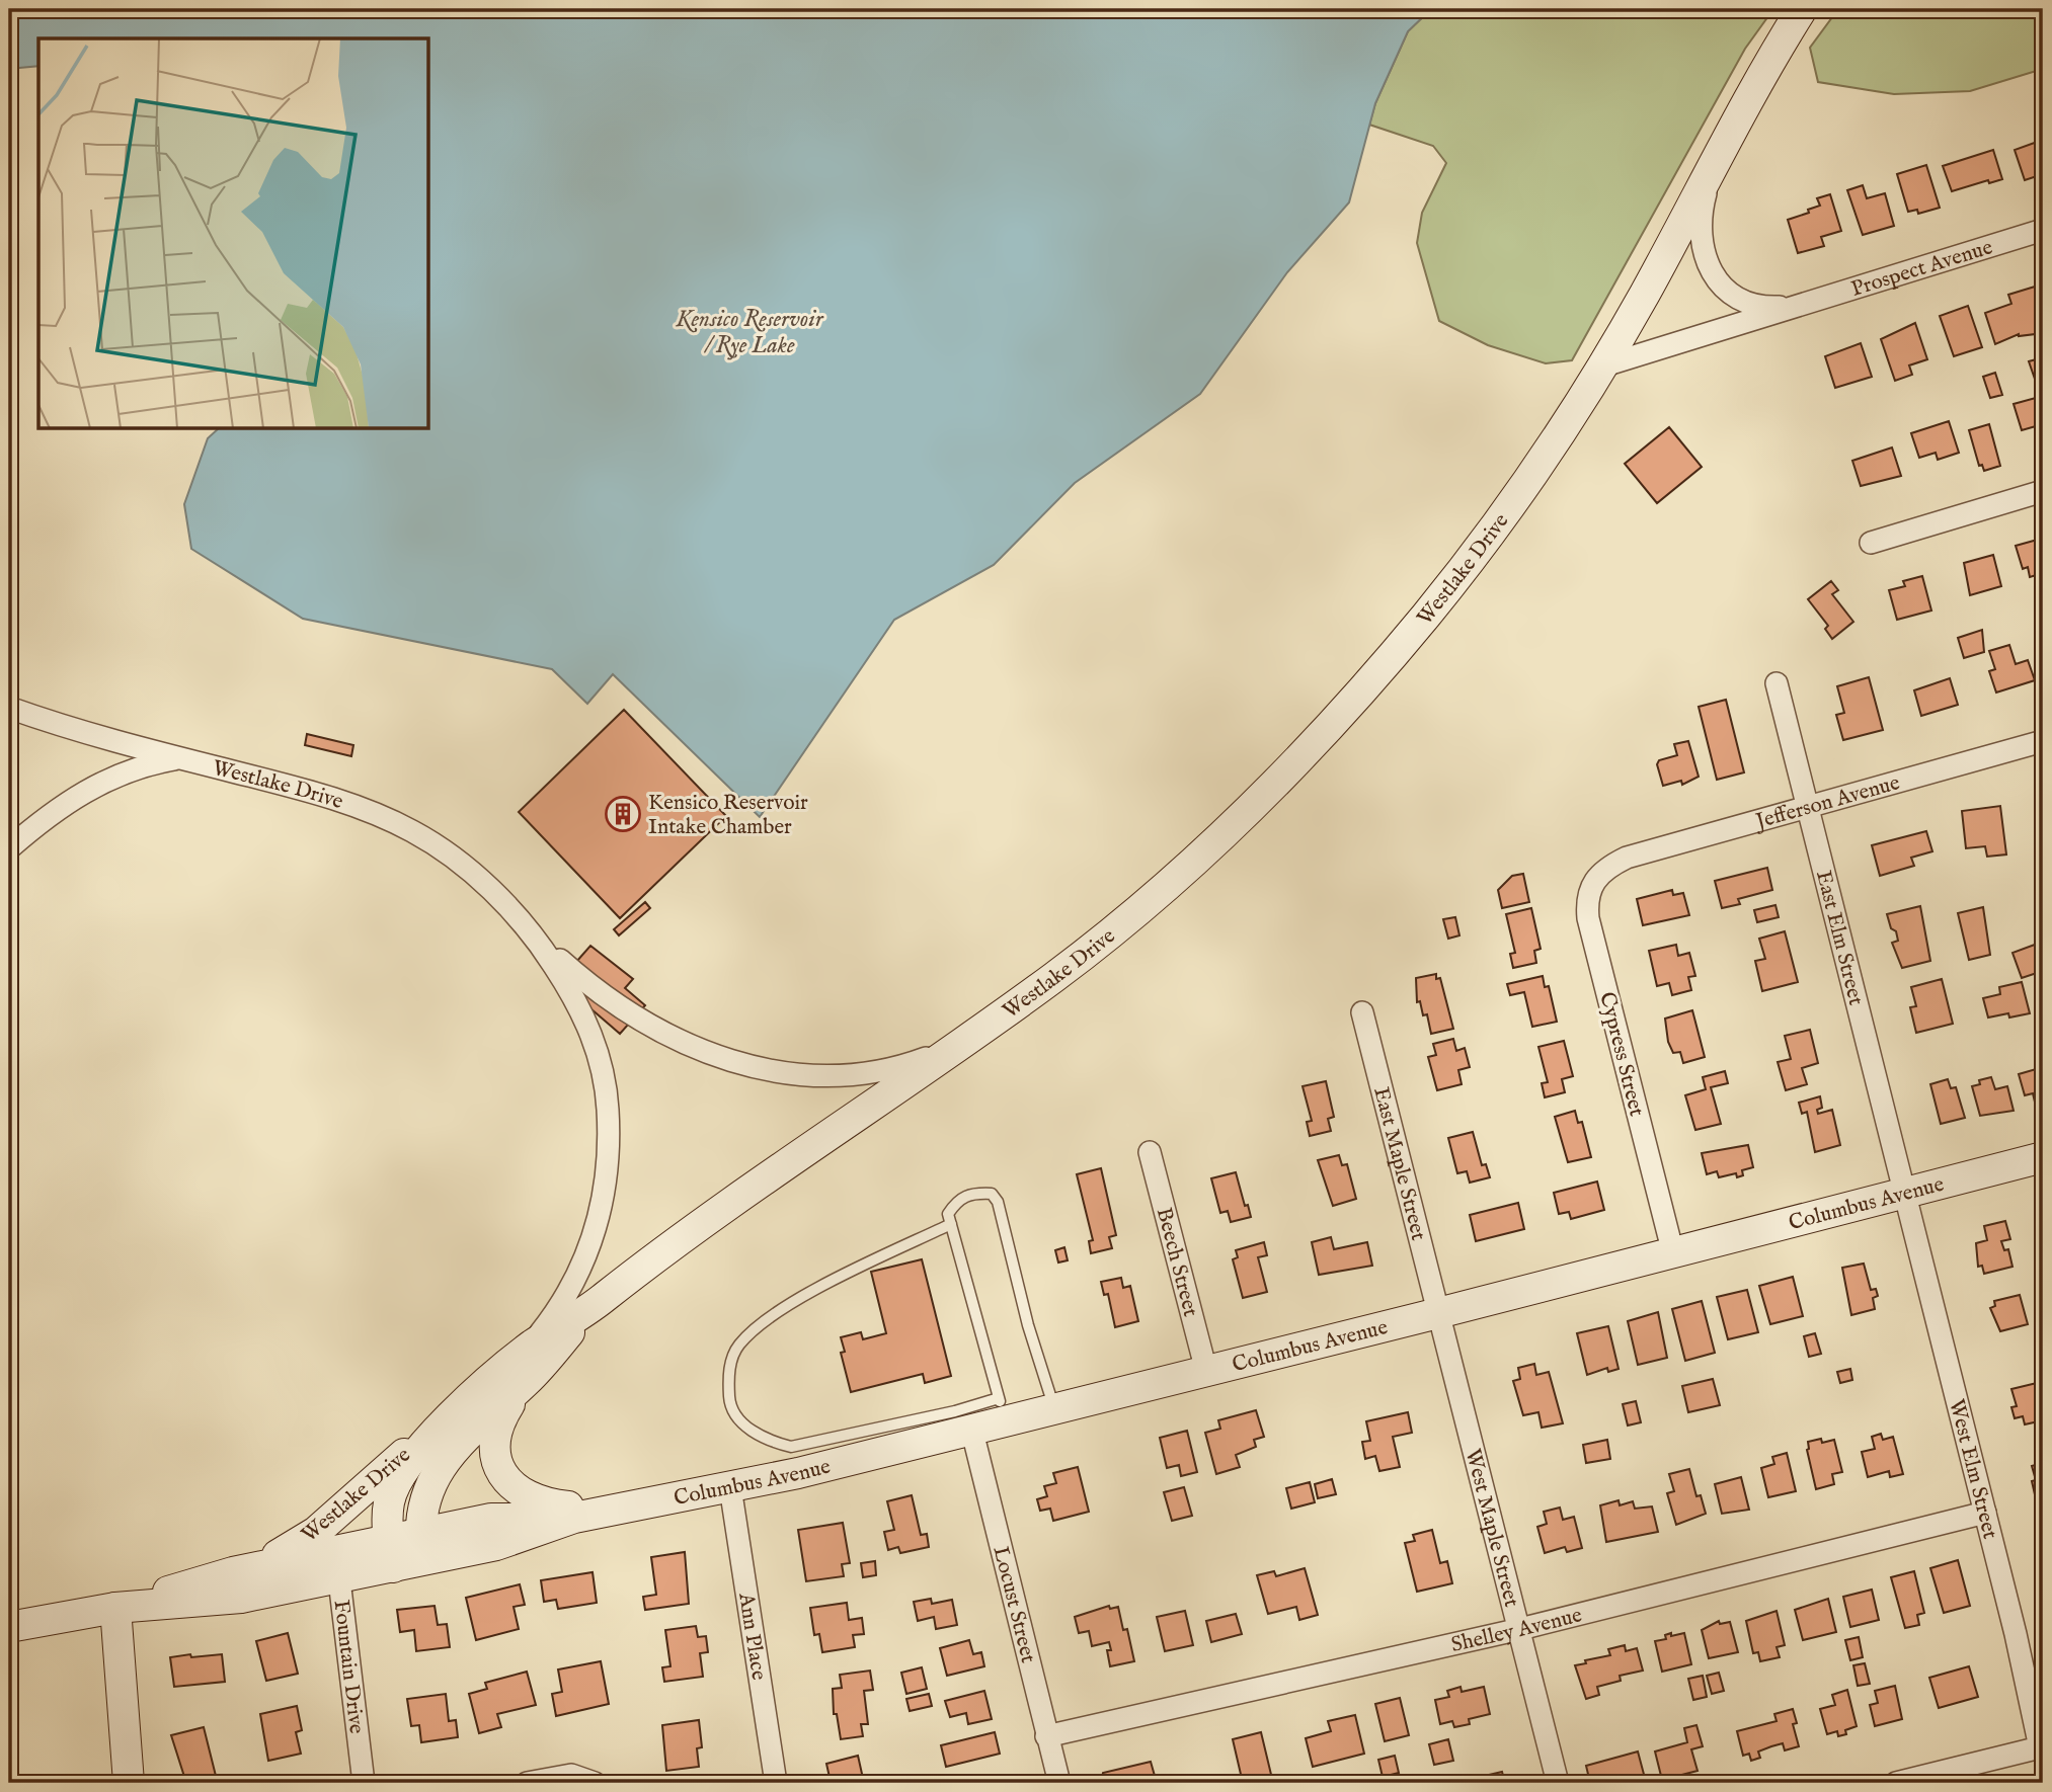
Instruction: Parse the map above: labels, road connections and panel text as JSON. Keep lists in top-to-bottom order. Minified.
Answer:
{"streets":{"street":["Prospect Avenue","Westlake Drive","Jefferson Avenue","East Elm Street","Cypress Street","East Maple Street","Columbus Avenue","Beech Street","West Elm Street","West Maple Street","Locust Street","Shelley Avenue","Ann Place","Fountain Drive"]},"crossings":[["Prospect Avenue","Westlake Drive"],["Westlake Drive","Columbus Avenue"],["Jefferson Avenue","East Elm Street"],["Jefferson Avenue","Cypress Street"],["East Elm Street","Columbus Avenue"],["East Elm Street","West Elm Street"],["Cypress Street","Columbus Avenue"],["East Maple Street","Columbus Avenue"],["East Maple Street","West Maple Street"],["Columbus Avenue","Beech Street"],["Columbus Avenue","West Elm Street"],["Columbus Avenue","West Maple Street"],["Columbus Avenue","Locust Street"],["Columbus Avenue","Ann Place"],["Columbus Avenue","Fountain Drive"],["West Elm Street","Shelley Avenue"],["West Maple Street","Shelley Avenue"],["Locust Street","Shelley Avenue"]],"water":["Kensico Reservoir / Rye Lake"],"places":{"building":["Kensico Reservoir Intake Chamber"]}}
